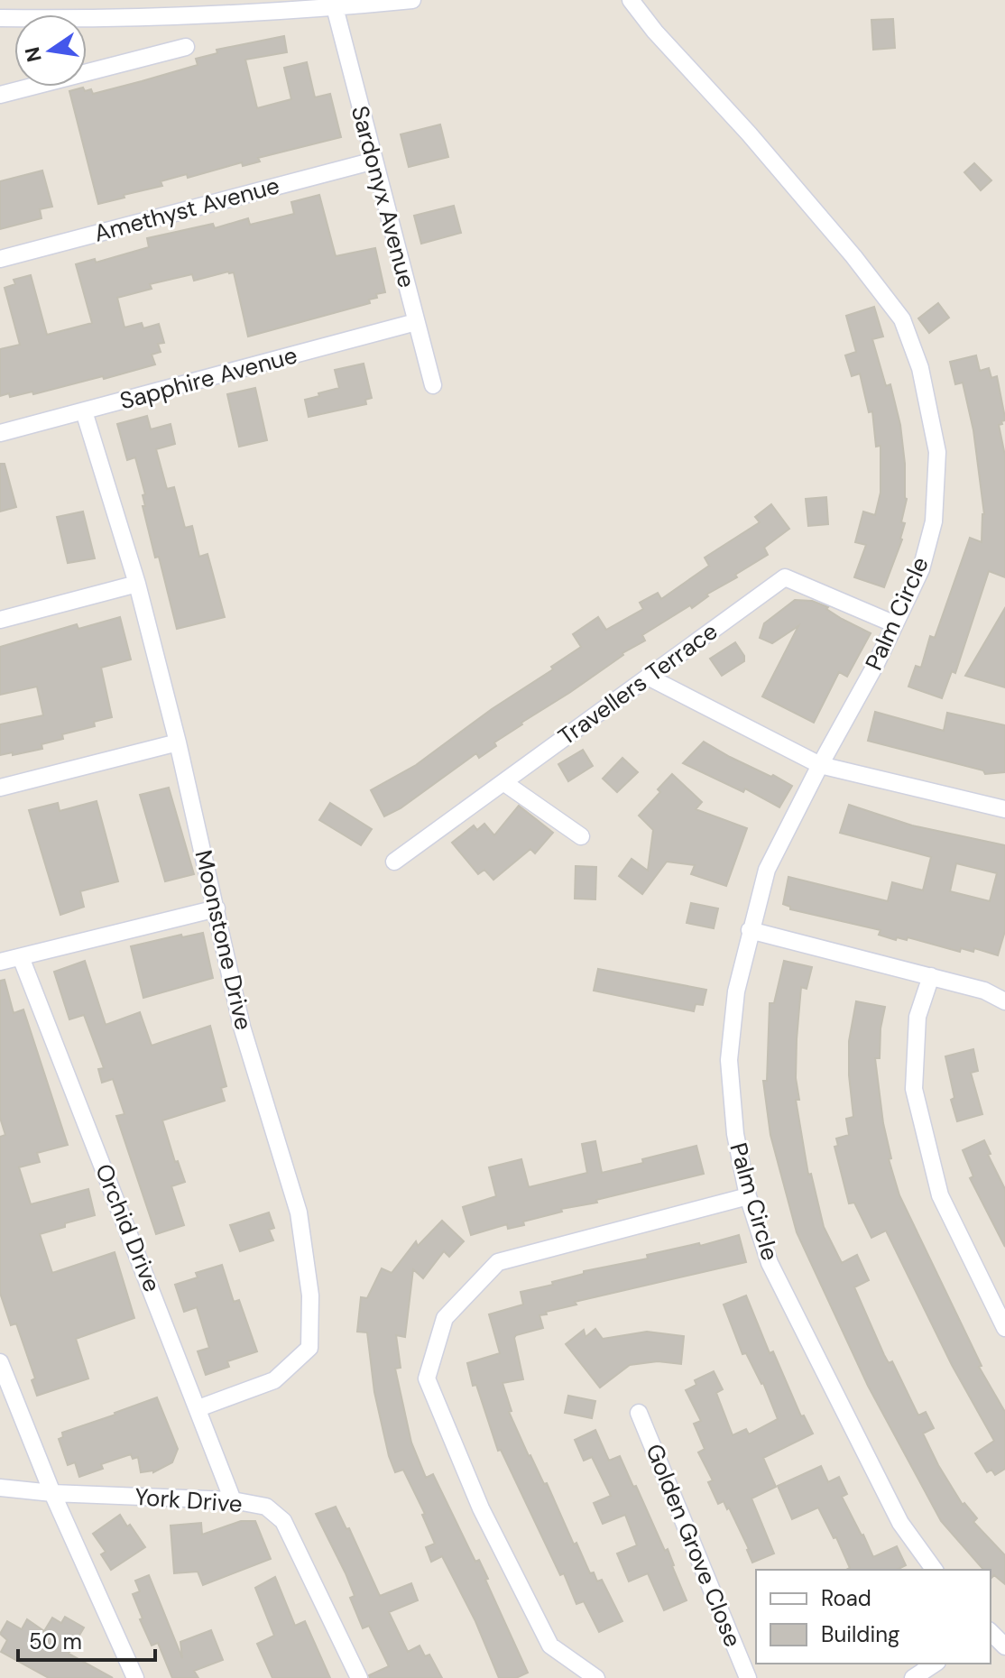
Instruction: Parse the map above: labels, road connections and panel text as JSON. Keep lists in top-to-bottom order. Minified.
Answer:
{"streets":{"street":["Sardonyx Avenue","Amethyst Avenue","Sapphire Avenue","Palm Circle","Travellers Terrace","Moonstone Drive","Orchid Drive","York Drive","Golden Grove Close"]},"crossings":[["Sardonyx Avenue","Amethyst Avenue"],["Sardonyx Avenue","Sapphire Avenue"],["Sapphire Avenue","Moonstone Drive"],["Palm Circle","Travellers Terrace"],["Moonstone Drive","Orchid Drive"],["Orchid Drive","York Drive"]],"legend":["Road","Building"],"scale_bar":"50 m","north":"left"}
